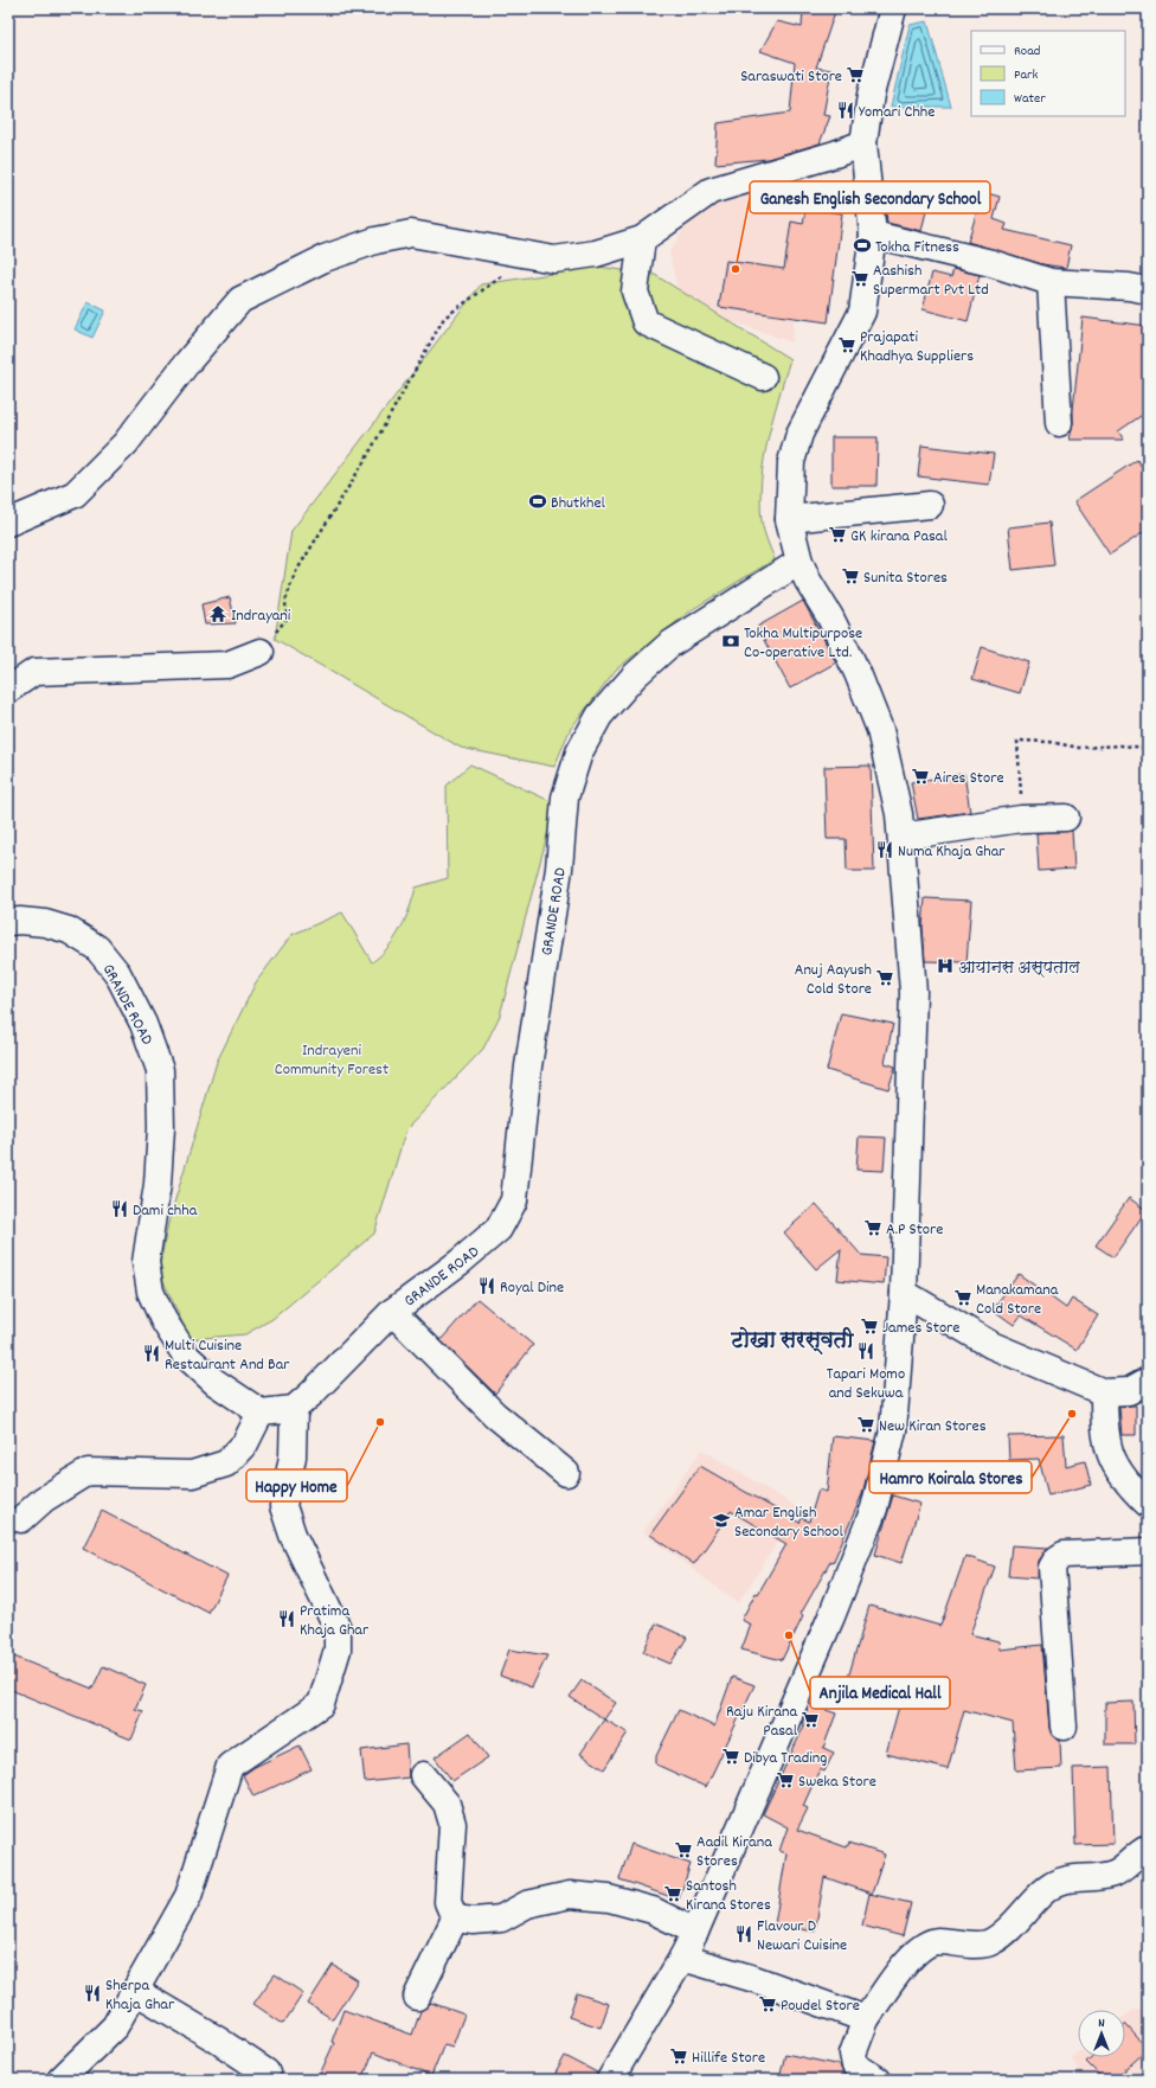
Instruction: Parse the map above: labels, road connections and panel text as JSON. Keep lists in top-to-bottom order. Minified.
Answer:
{"streets":{"street":["GRANDE ROAD"]},"districts":["टोखा सरस्वती"],"parks":["Indrayeni Community Forest"],"places":{"supermarket":["Saraswati Store","Aashish Supermart Pvt Ltd","Prajapati Khadhya Suppliers","GK kirana Pasal","Sunita Stores","Aires Store","Anuj Aayush Cold Store","A.P Store","Manakamana Cold Store","James Store","New Kiran Stores","Raju Kirana Pasal","Dibya Trading","Sweka Store","Aadil Kirana Stores","Santosh Kirana Stores","Poudel Store","Hillife Store"],"restaurant":["Yomari Chhe","Numa Khaja Ghar","Dami chha","Royal Dine","Tapari Momo and Sekuwa","Multi Cuisine Restaurant And Bar","Pratima Khaja Ghar","Flavour D Newari Cuisine","Sherpa Khaja Ghar"],"sports":["Tokha Fitness","Bhutkhel"],"other":["Ganesh English Secondary School","Hamro Koirala Stores","Happy Home","Anjila Medical Hall"],"temple":["Indrayani"],"bank":["Tokha Multipurpose Co-operative Ltd."],"hospital":["आयानस अस्पताल"],"school or university":["Amar English Secondary School"]},"legend":["Road","Park","Water"],"north":"top"}
